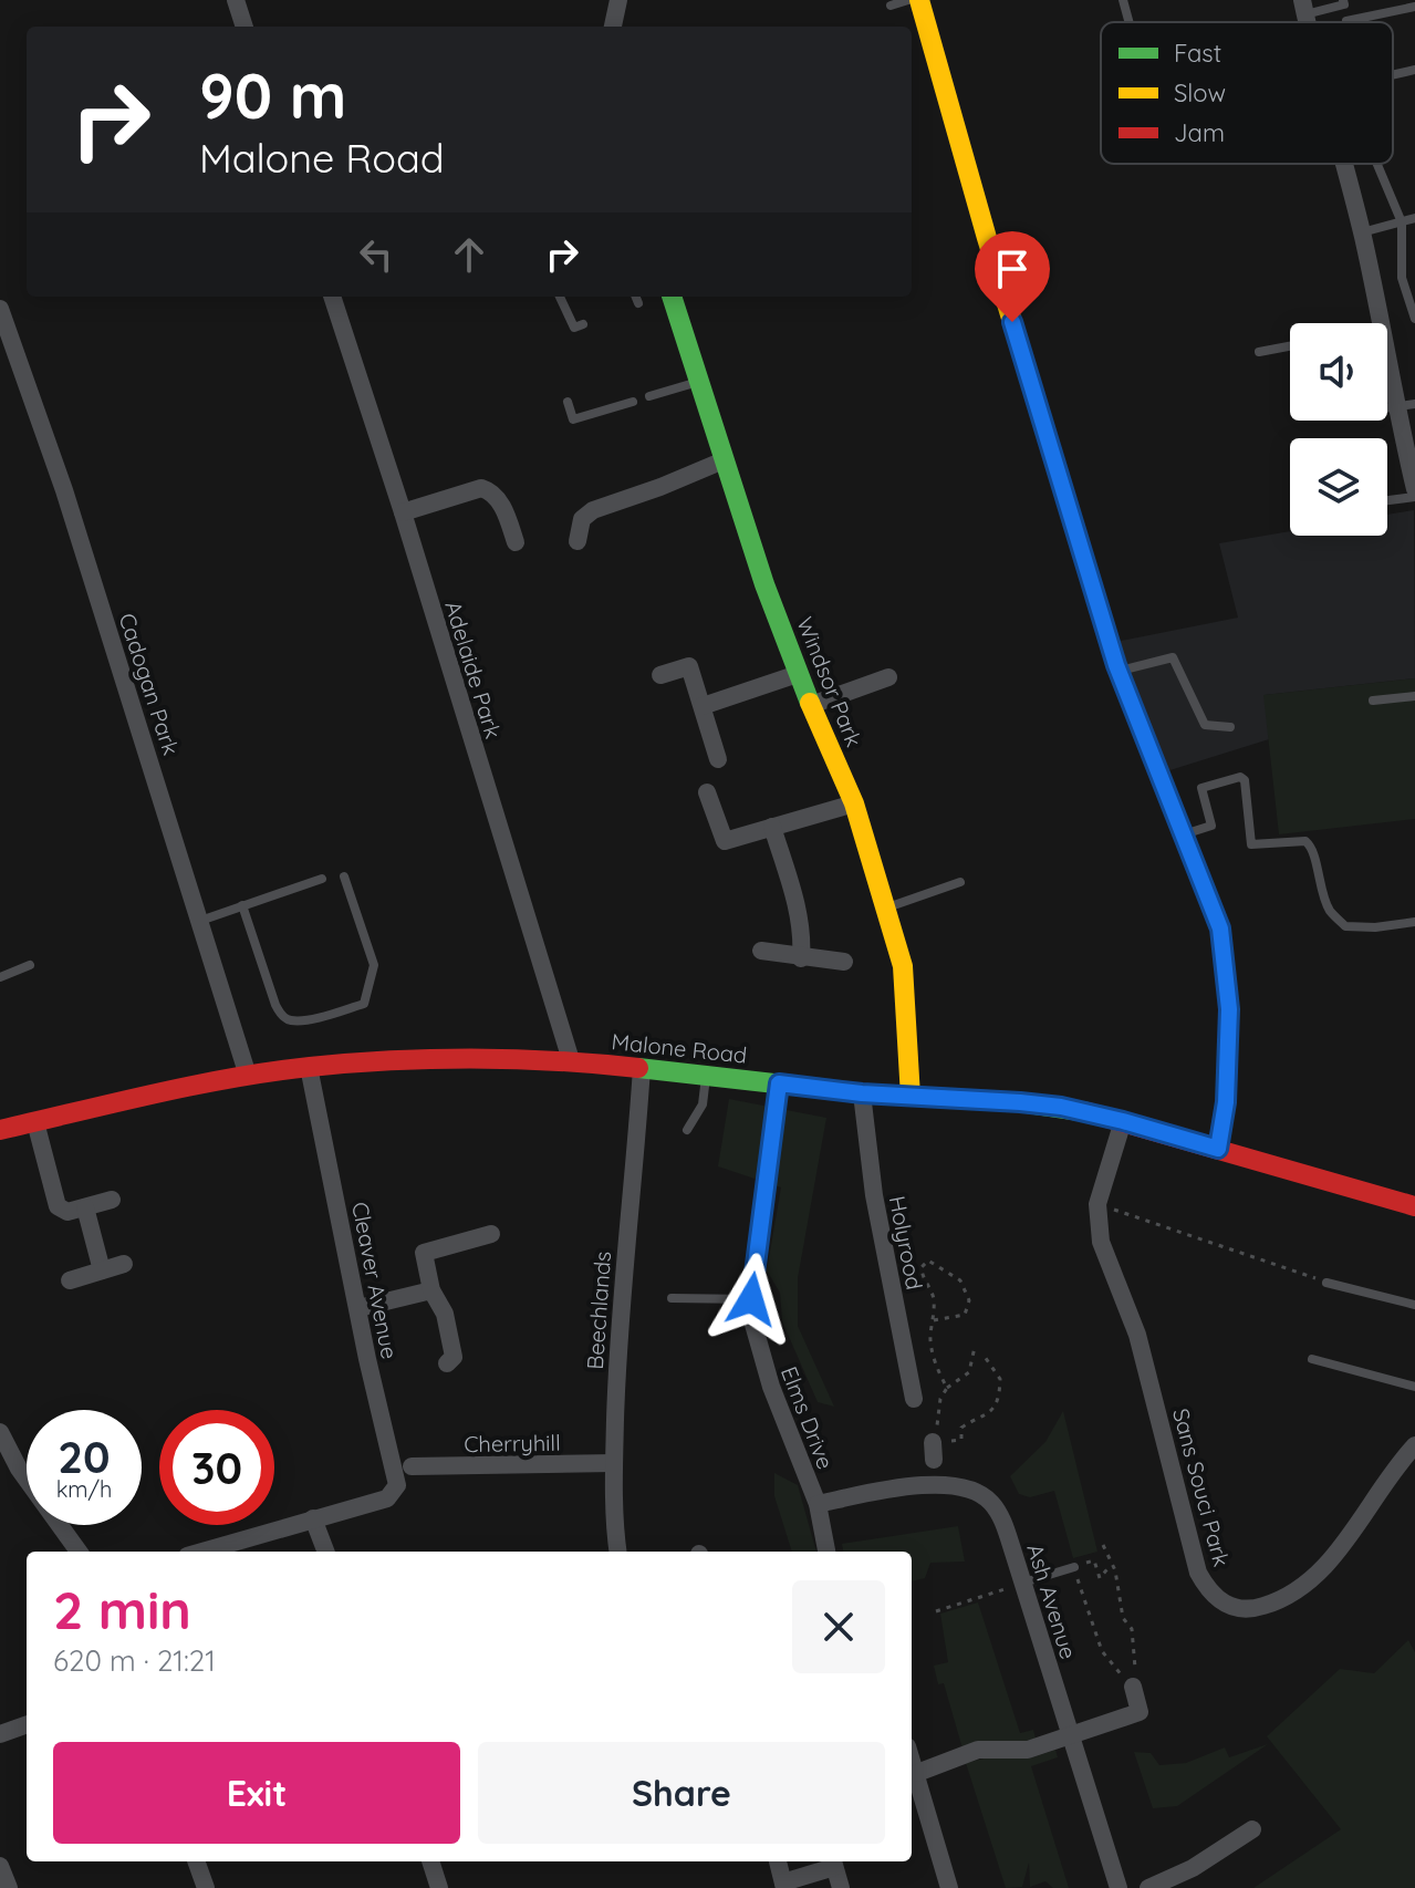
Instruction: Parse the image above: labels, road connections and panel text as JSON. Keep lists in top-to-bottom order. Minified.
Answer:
{"streets":{"street":["Adelaide Park","Windsor Park","Cadogan Park","Malone Road","Holyrood","Cleaver Avenue","Beechlands","Elms Drive","Cherryhill","Sans Souci Park","Ash Avenue"]},"crossings":[["Adelaide Park","Malone Road"],["Windsor Park","Malone Road"],["Cadogan Park","Malone Road"],["Malone Road","Holyrood"],["Malone Road","Cleaver Avenue"],["Malone Road","Beechlands"],["Malone Road","Elms Drive"],["Malone Road","Sans Souci Park"],["Beechlands","Cherryhill"],["Elms Drive","Ash Avenue"]],"legend":["Fast","Slow","Jam"],"page":{"turn":["90 m","Malone Road"],"speed":"20 km/h","limit":"30","heading":["2 min","620 m · 21:21"],"buttons":["Exit","Share"]}}
